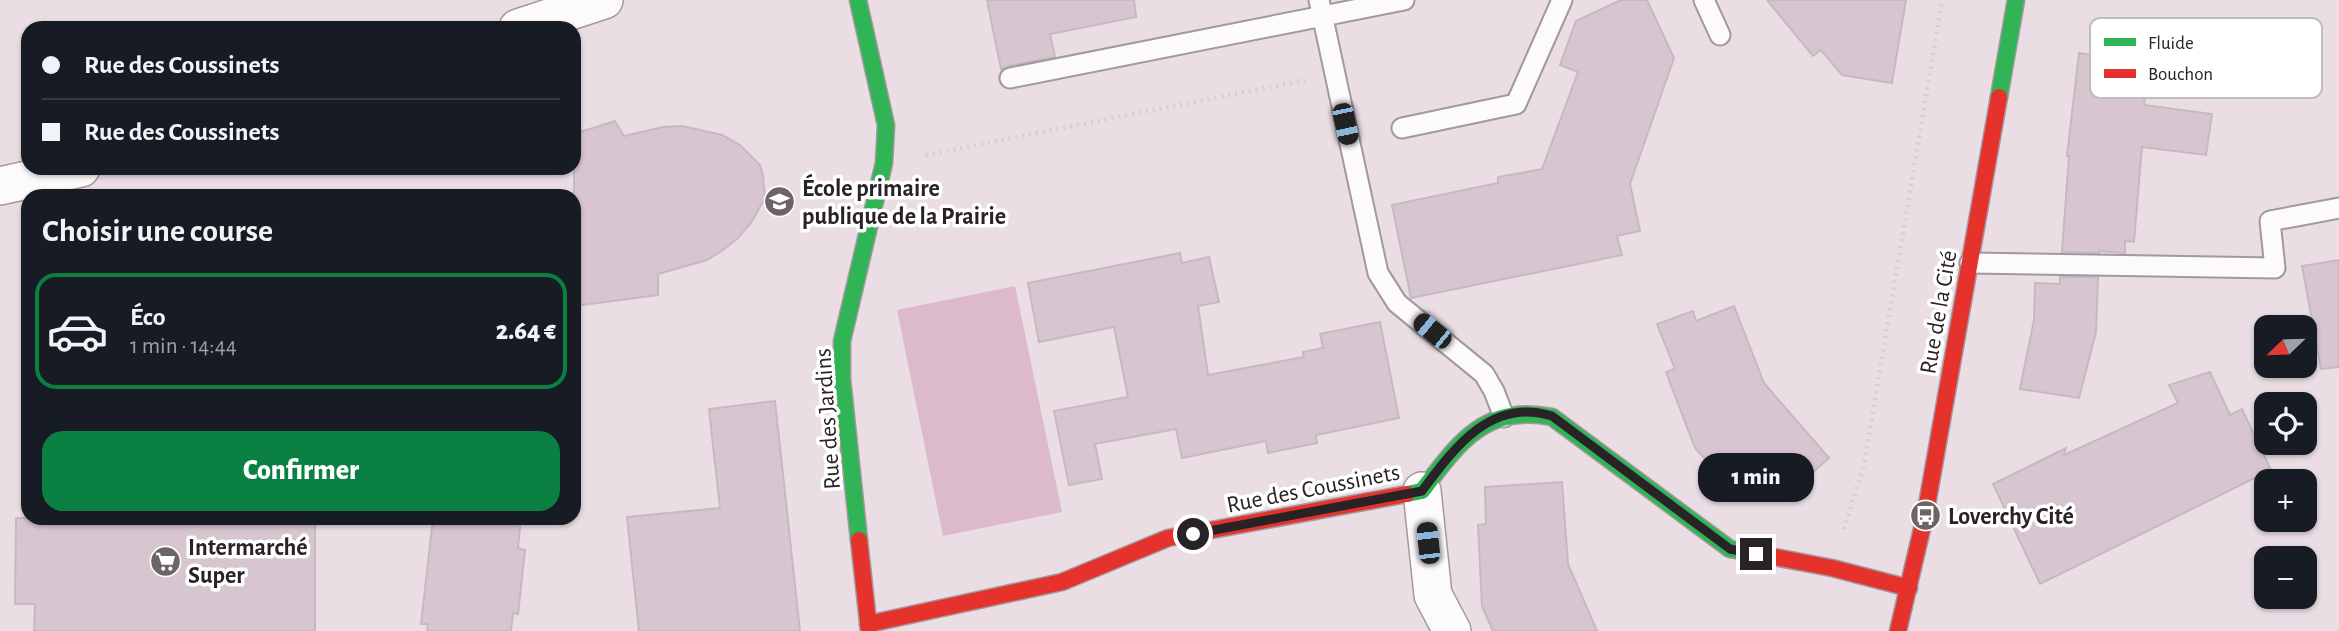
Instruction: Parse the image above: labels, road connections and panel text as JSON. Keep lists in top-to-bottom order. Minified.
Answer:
{"streets":{"street":["Rue de la Cité","Rue des Jardins","Rue des Coussinets"]},"crossings":[["Rue de la Cité","Rue des Coussinets"],["Rue des Jardins","Rue des Coussinets"]],"places":{"school or university":["École primaire publique de la Prairie"],"bus stop":["Loverchy Cité"],"supermarket":["Intermarché Super"]},"legend":["Fluide","Bouchon"],"north":"bottom left","page":{"banner":["Rue des Coussinets","Rue des Coussinets"],"heading":"Choisir une course","list":[{"name":"Éco","note":"1 min · 14:44","value":"2.64 €"}],"map_buttons":["+","−"],"buttons":"Confirmer","bubble":"1 min"}}
